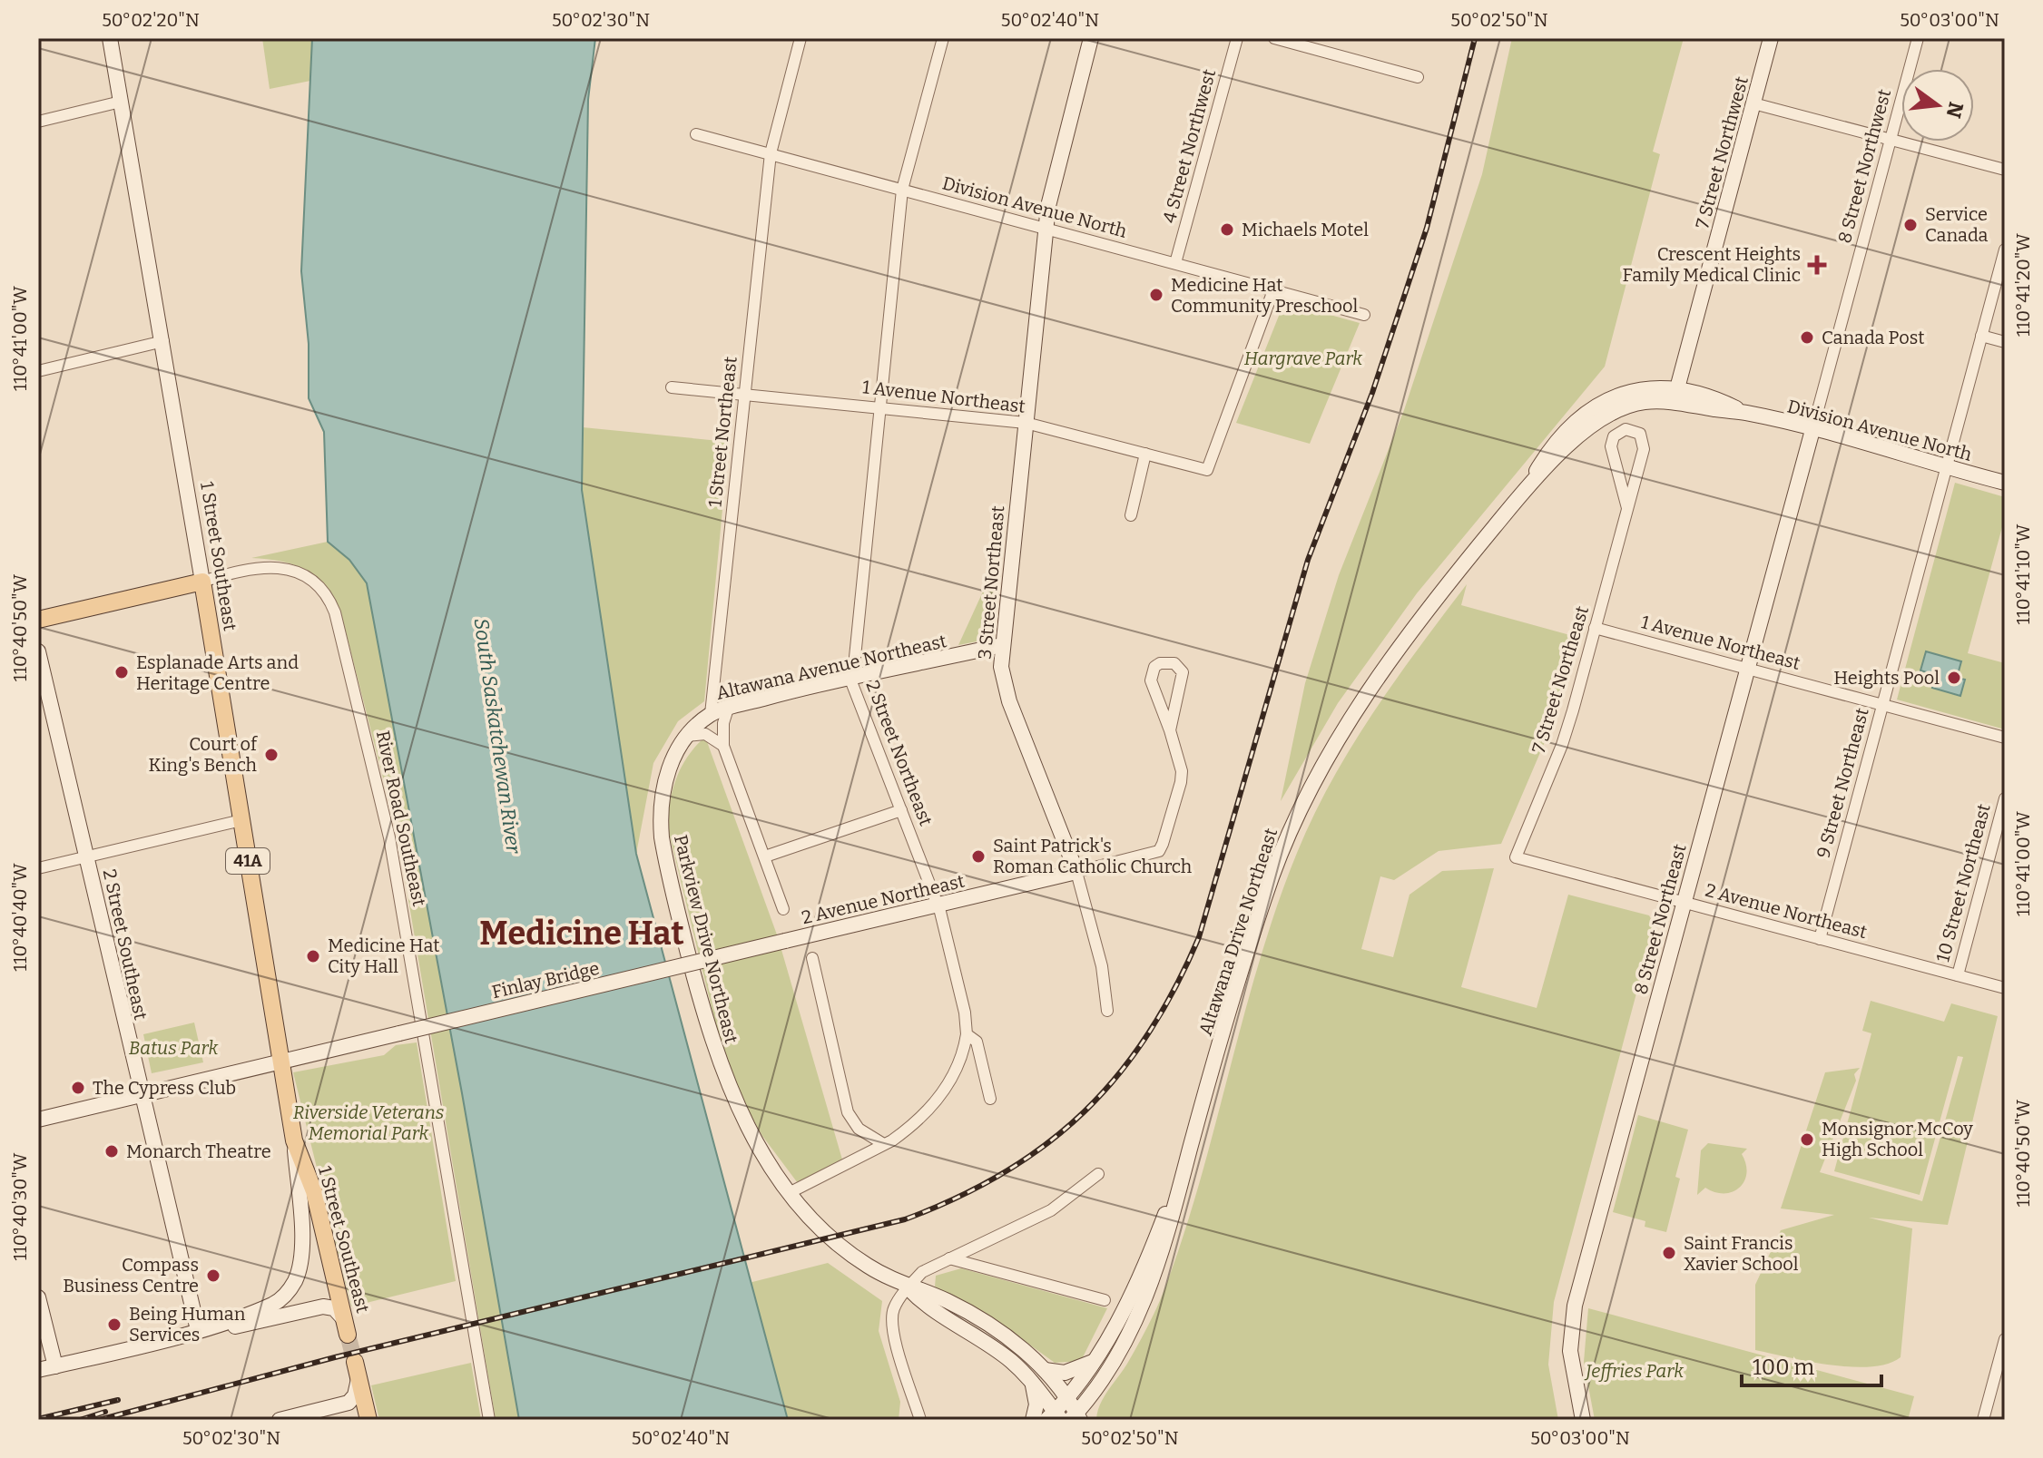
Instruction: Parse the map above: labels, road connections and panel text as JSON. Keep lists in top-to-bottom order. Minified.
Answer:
{"streets":{"main road":["1 Street Southeast","41A"],"street":["4 Street Northwest","7 Street Northwest","8 Street Northwest","Division Avenue North","1 Avenue Northeast","1 Street Northeast","3 Street Northeast","Altawana Avenue Northeast","7 Street Northeast","2 Street Northeast","9 Street Northeast","River Road Southeast","10 Street Northeast","2 Avenue Northeast","8 Street Northeast","Altawana Drive Northeast","Parkview Drive Northeast","2 Street Southeast","Finlay Bridge"]},"crossings":[["4 Street Northwest","Division Avenue North"],["7 Street Northwest","Division Avenue North"],["8 Street Northwest","Division Avenue North"],["8 Street Northwest","8 Street Northeast"],["Division Avenue North","1 Avenue Northeast"],["Division Avenue North","1 Street Northeast"],["Division Avenue North","3 Street Northeast"],["Division Avenue North","2 Street Northeast"],["Division Avenue North","9 Street Northeast"],["Division Avenue North","8 Street Northeast"],["Division Avenue North","Altawana Drive Northeast"],["1 Avenue Northeast","1 Street Northeast"],["1 Avenue Northeast","3 Street Northeast"],["1 Avenue Northeast","7 Street Northeast"],["1 Avenue Northeast","2 Street Northeast"],["1 Avenue Northeast","9 Street Northeast"],["1 Avenue Northeast","8 Street Northeast"],["1 Street Northeast","Altawana Avenue Northeast"],["1 Street Northeast","Parkview Drive Northeast"],["1 Street Southeast","River Road Southeast"],["1 Street Southeast","Finlay Bridge"],["3 Street Northeast","Altawana Avenue Northeast"],["3 Street Northeast","2 Avenue Northeast"],["Altawana Avenue Northeast","2 Street Northeast"],["Altawana Avenue Northeast","Parkview Drive Northeast"],["7 Street Northeast","2 Avenue Northeast"],["2 Street Northeast","2 Avenue Northeast"],["9 Street Northeast","2 Avenue Northeast"],["10 Street Northeast","2 Avenue Northeast"],["2 Avenue Northeast","8 Street Northeast"],["2 Avenue Northeast","Finlay Bridge"],["Altawana Drive Northeast","Parkview Drive Northeast"],["2 Street Southeast","Finlay Bridge"]],"districts":["Medicine Hat"],"water":["South Saskatchewan River"],"parks":["Hargrave Park","Batus Park","Riverside Veterans Memorial Park","Jeffries Park"],"places":{"other":["Service Canada","Michaels Motel","Medicine Hat Community Preschool","Canada Post","Esplanade Arts and Heritage Centre","Heights Pool","Court of King's Bench","Saint Patrick's Roman Catholic Church","Medicine Hat City Hall","The Cypress Club","Monsignor McCoy High School","Monarch Theatre","Saint Francis Xavier School","Compass Business Centre","Being Human Services"],"health":["Crescent Heights Family Medical Clinic"]},"scale_bar":"100 m","north":"right","coordinates":["50°02'20\"N","50°02'30\"N","50°02'40\"N","50°02'50\"N","50°03'00\"N","110°41'20\"W","110°41'00\"W","110°41'10\"W","110°40'50\"W","110°40'40\"W","110°40'30\"W"]}
